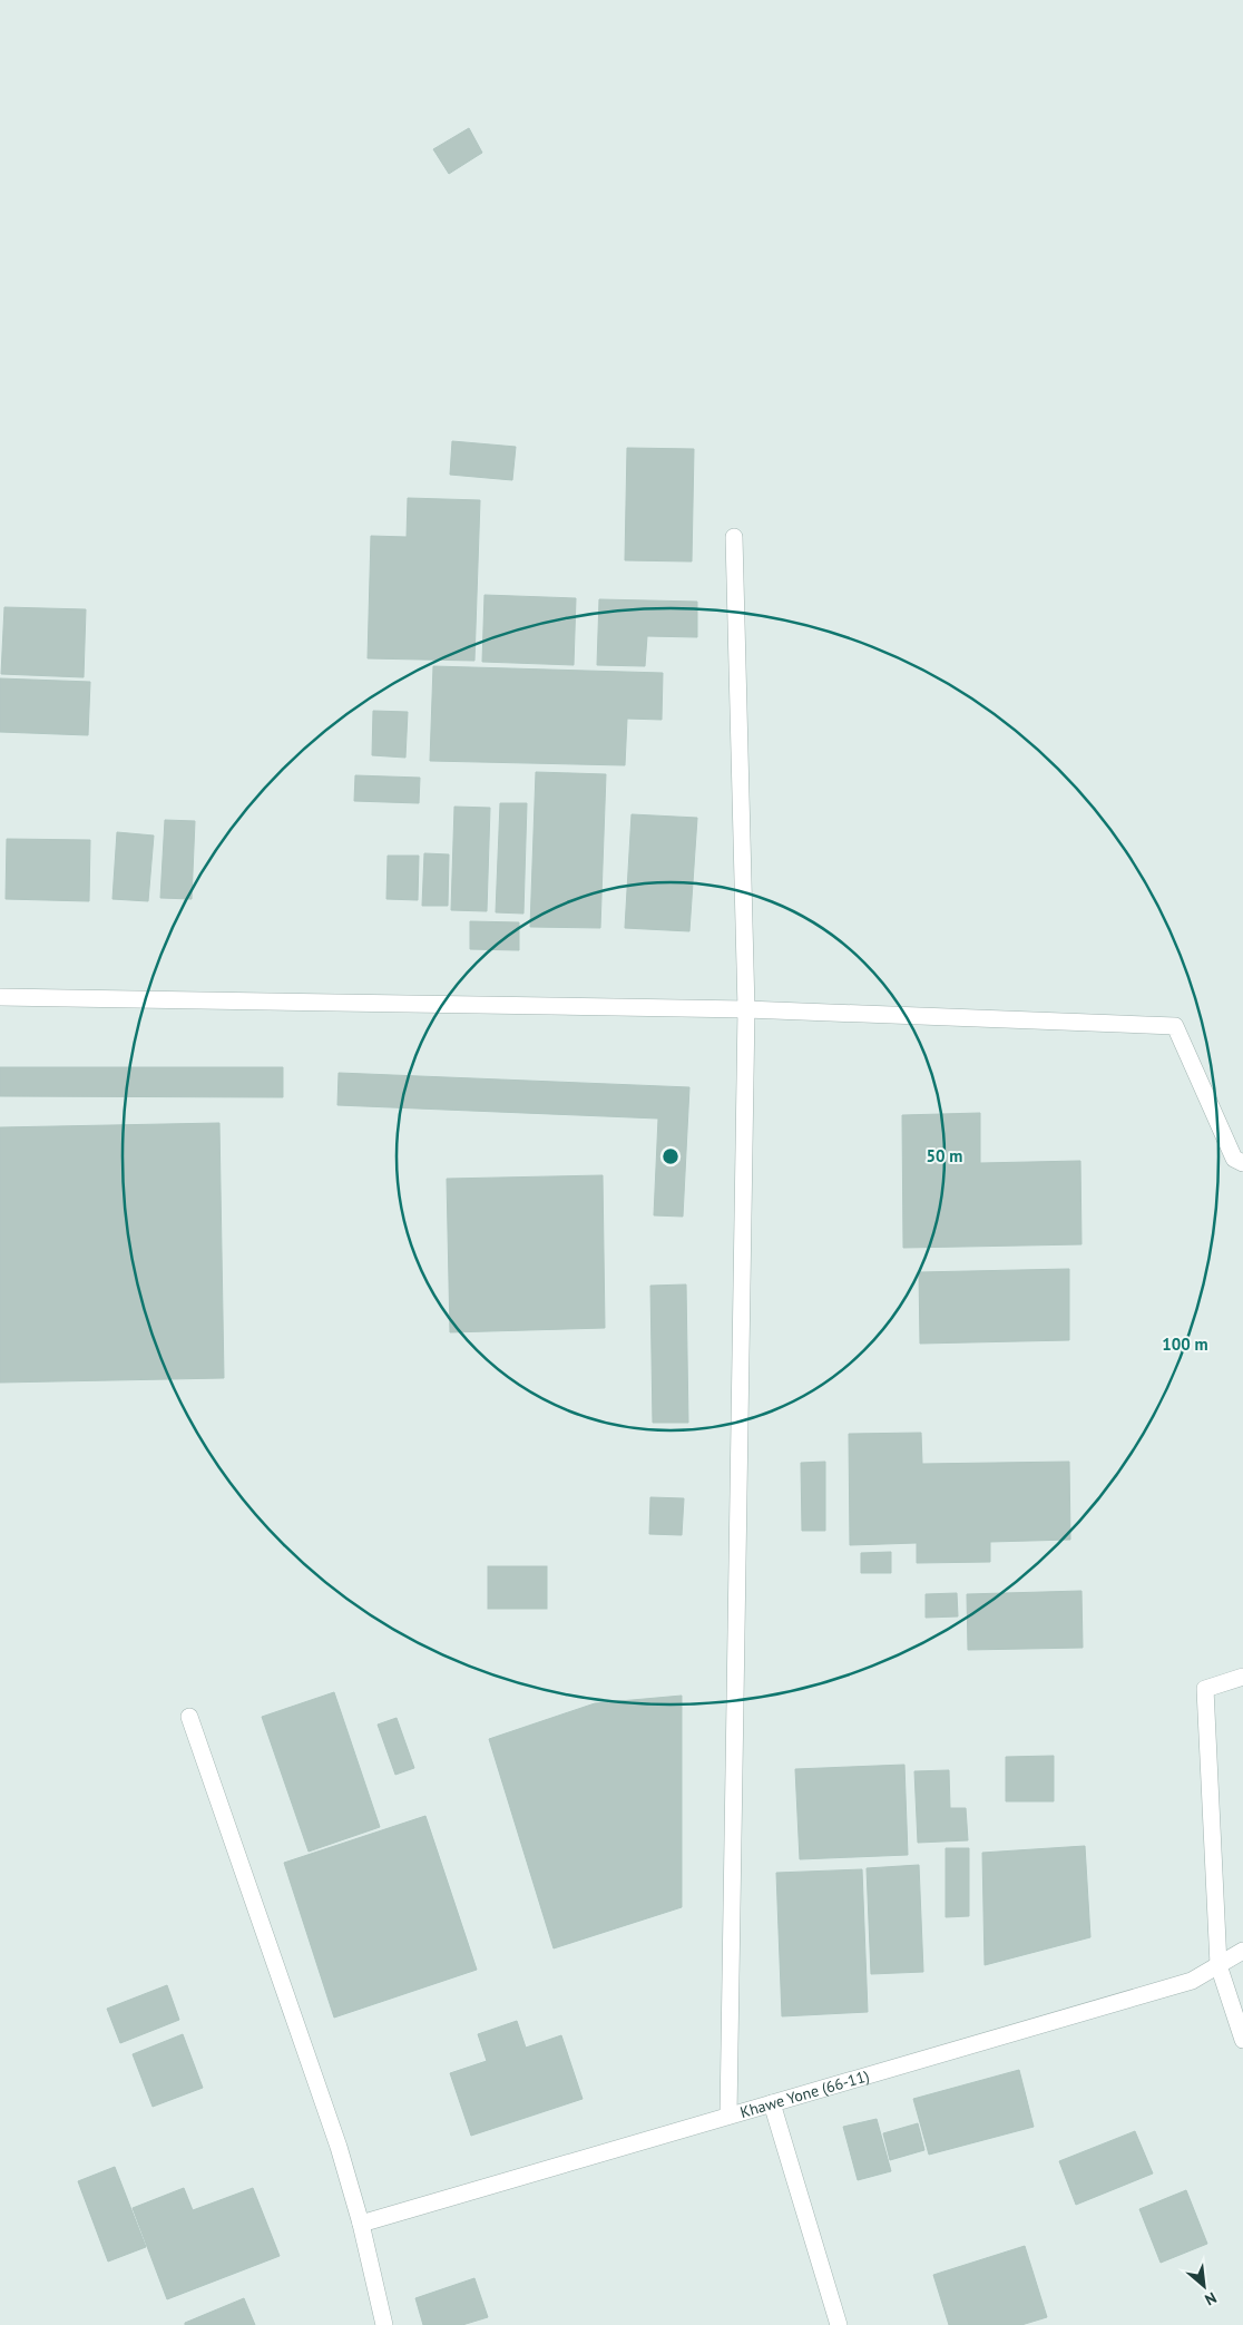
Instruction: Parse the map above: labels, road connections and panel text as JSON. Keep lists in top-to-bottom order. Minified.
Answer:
{"streets":{"street":["Khawe Yone (66-11)"]},"north":"bottom right","rings":["50 m","100 m"]}
